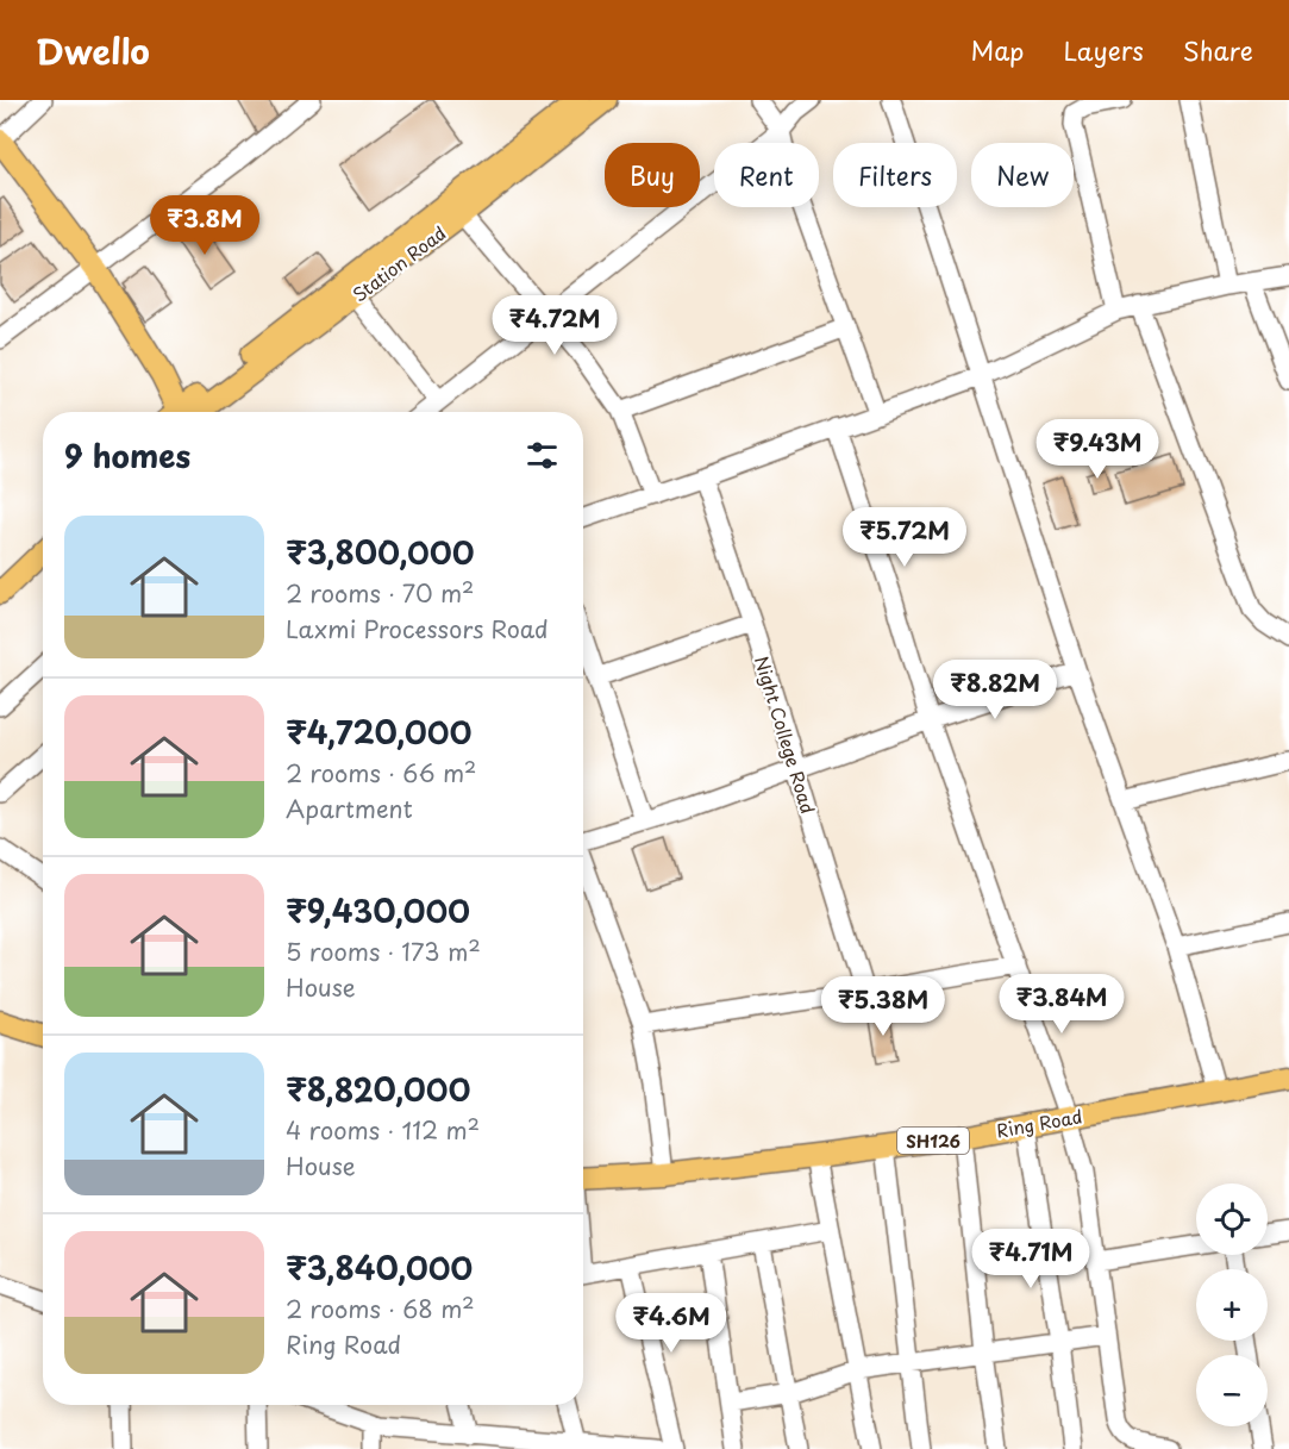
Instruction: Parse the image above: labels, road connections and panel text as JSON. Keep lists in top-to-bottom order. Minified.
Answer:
{"streets":{"main road":["Station Road","Ring Road","SH126"],"street":["Night College Road"]},"page":{"header":"Dwello","nav":["Map","Layers","Share"],"chip":["Buy","Rent","Filters","New"],"price":["₹3.8M","₹4.72M","₹9.43M","₹5.72M","₹8.82M","₹3.84M","₹5.38M","₹4.71M","₹4.6M"],"heading":"9 homes","list":[{"name":"₹3,800,000","note":"2 rooms · 70 m² · Laxmi Processors Road"},{"name":"₹4,720,000","note":"2 rooms · 66 m² · Apartment"},{"name":"₹9,430,000","note":"5 rooms · 173 m² · House"},{"name":"₹8,820,000","note":"4 rooms · 112 m² · House"},{"name":"₹3,840,000","note":"2 rooms · 68 m² · Ring Road"}],"map_buttons":["+","−"]}}
